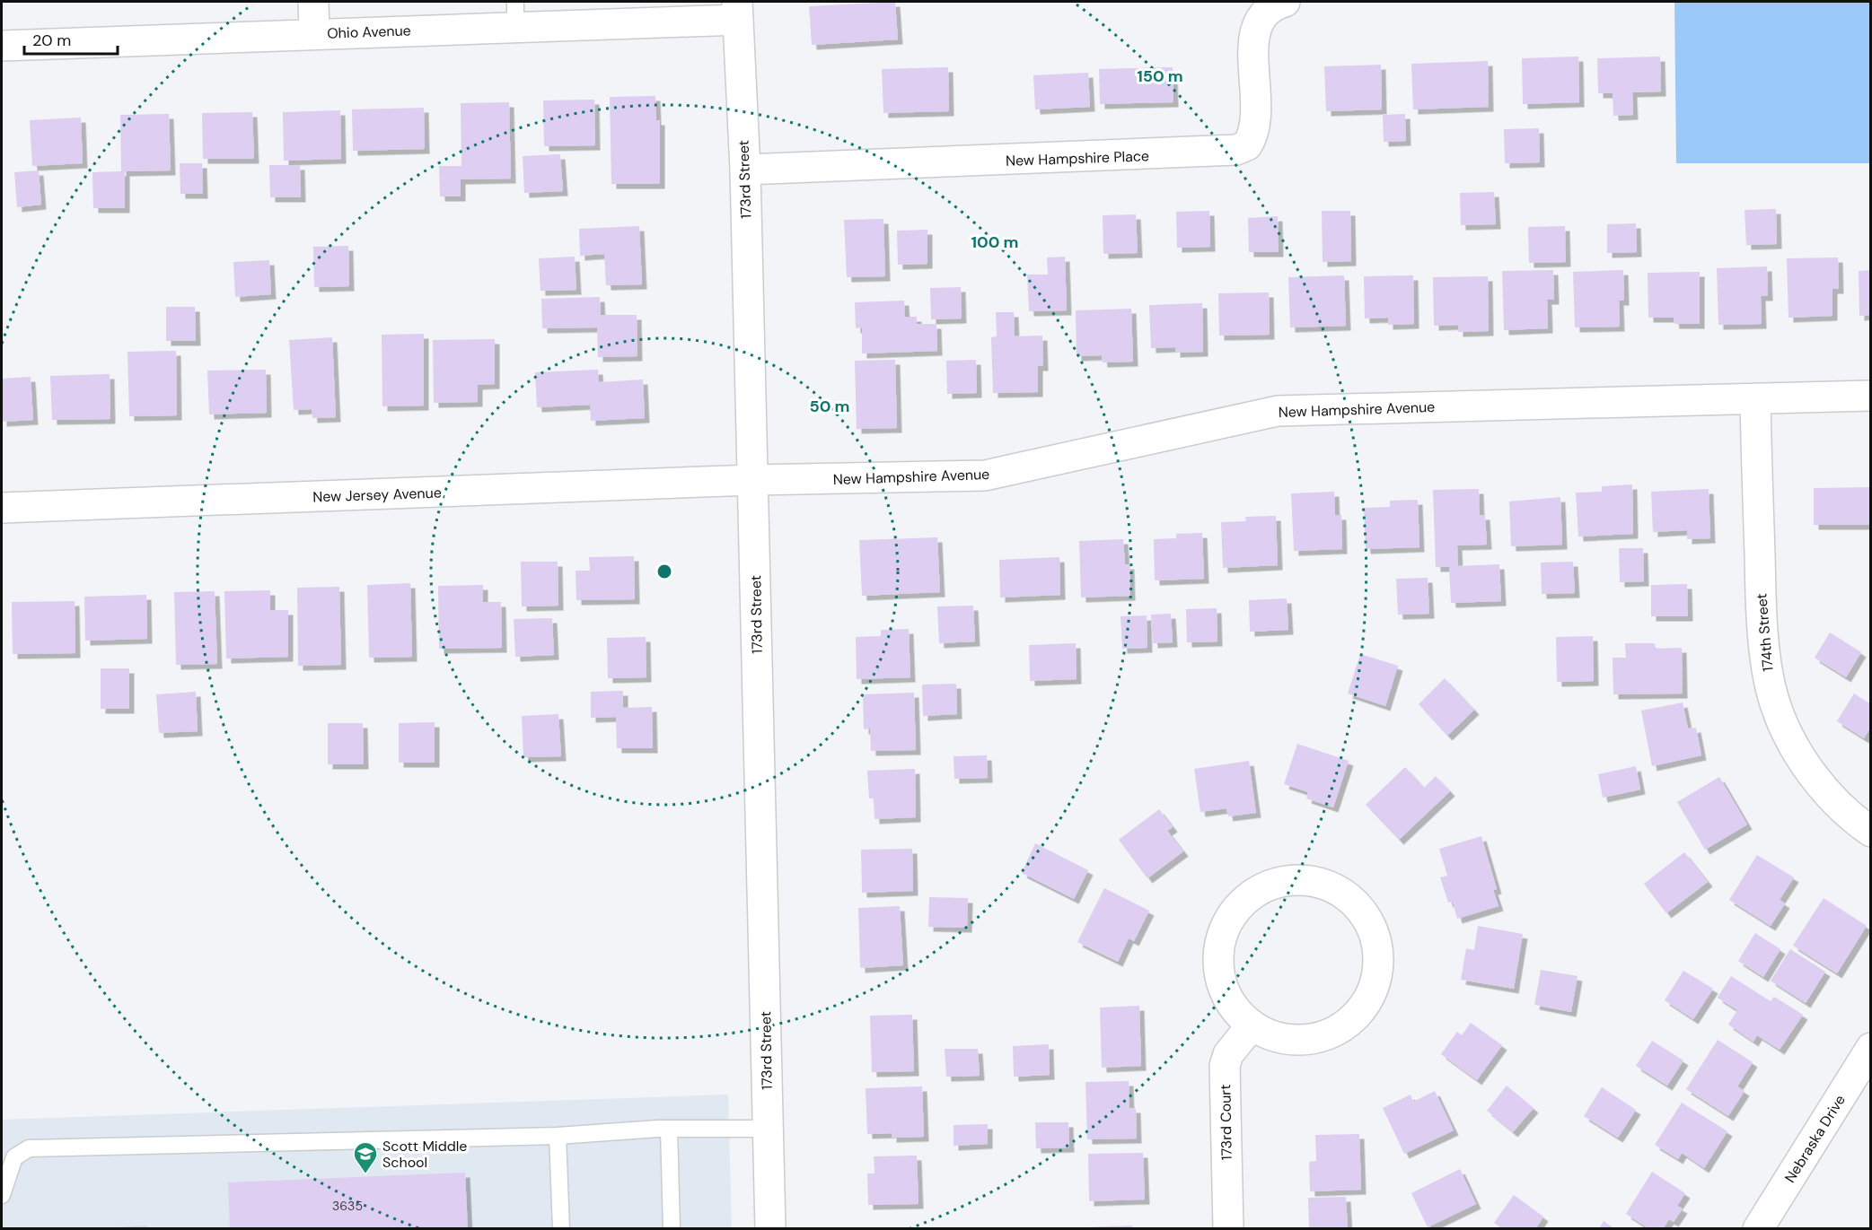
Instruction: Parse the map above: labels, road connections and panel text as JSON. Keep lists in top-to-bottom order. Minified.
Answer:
{"streets":{"street":["Ohio Avenue","New Hampshire Place","173rd Street","New Hampshire Avenue","New Jersey Avenue","174th Street","173rd Court","Nebraska Drive"]},"crossings":[["Ohio Avenue","173rd Street"],["New Hampshire Place","173rd Street"],["173rd Street","New Hampshire Avenue"],["173rd Street","New Jersey Avenue"],["New Hampshire Avenue","New Jersey Avenue"],["New Hampshire Avenue","174th Street"]],"places":{"school or university":["Scott Middle School"]},"house_numbers":["3635"],"scale_bar":"20 m","rings":["150 m","100 m","50 m"]}
